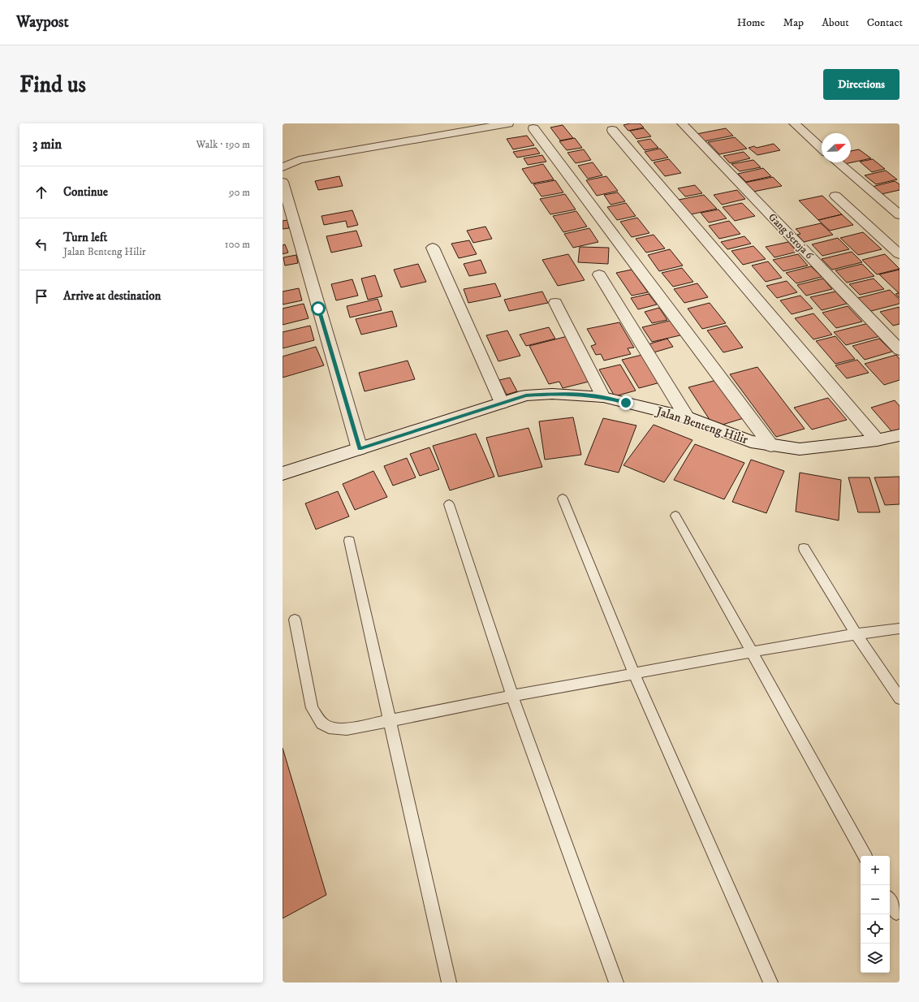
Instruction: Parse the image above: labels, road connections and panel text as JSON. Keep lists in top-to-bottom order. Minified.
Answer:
{"streets":{"street":["Gang Seroja 6","Jalan Benteng Hilir"]},"north":"top right","page":{"header":"Waypost","nav":["Home","Map","About","Contact"],"buttons":"Directions","title":"Find us","heading":["3 min","Walk · 190 m"],"list":[["Continue","90 m"],["Turn left","Jalan Benteng Hilir","100 m"],"Arrive at destination"],"map_buttons":["+","−"]}}
